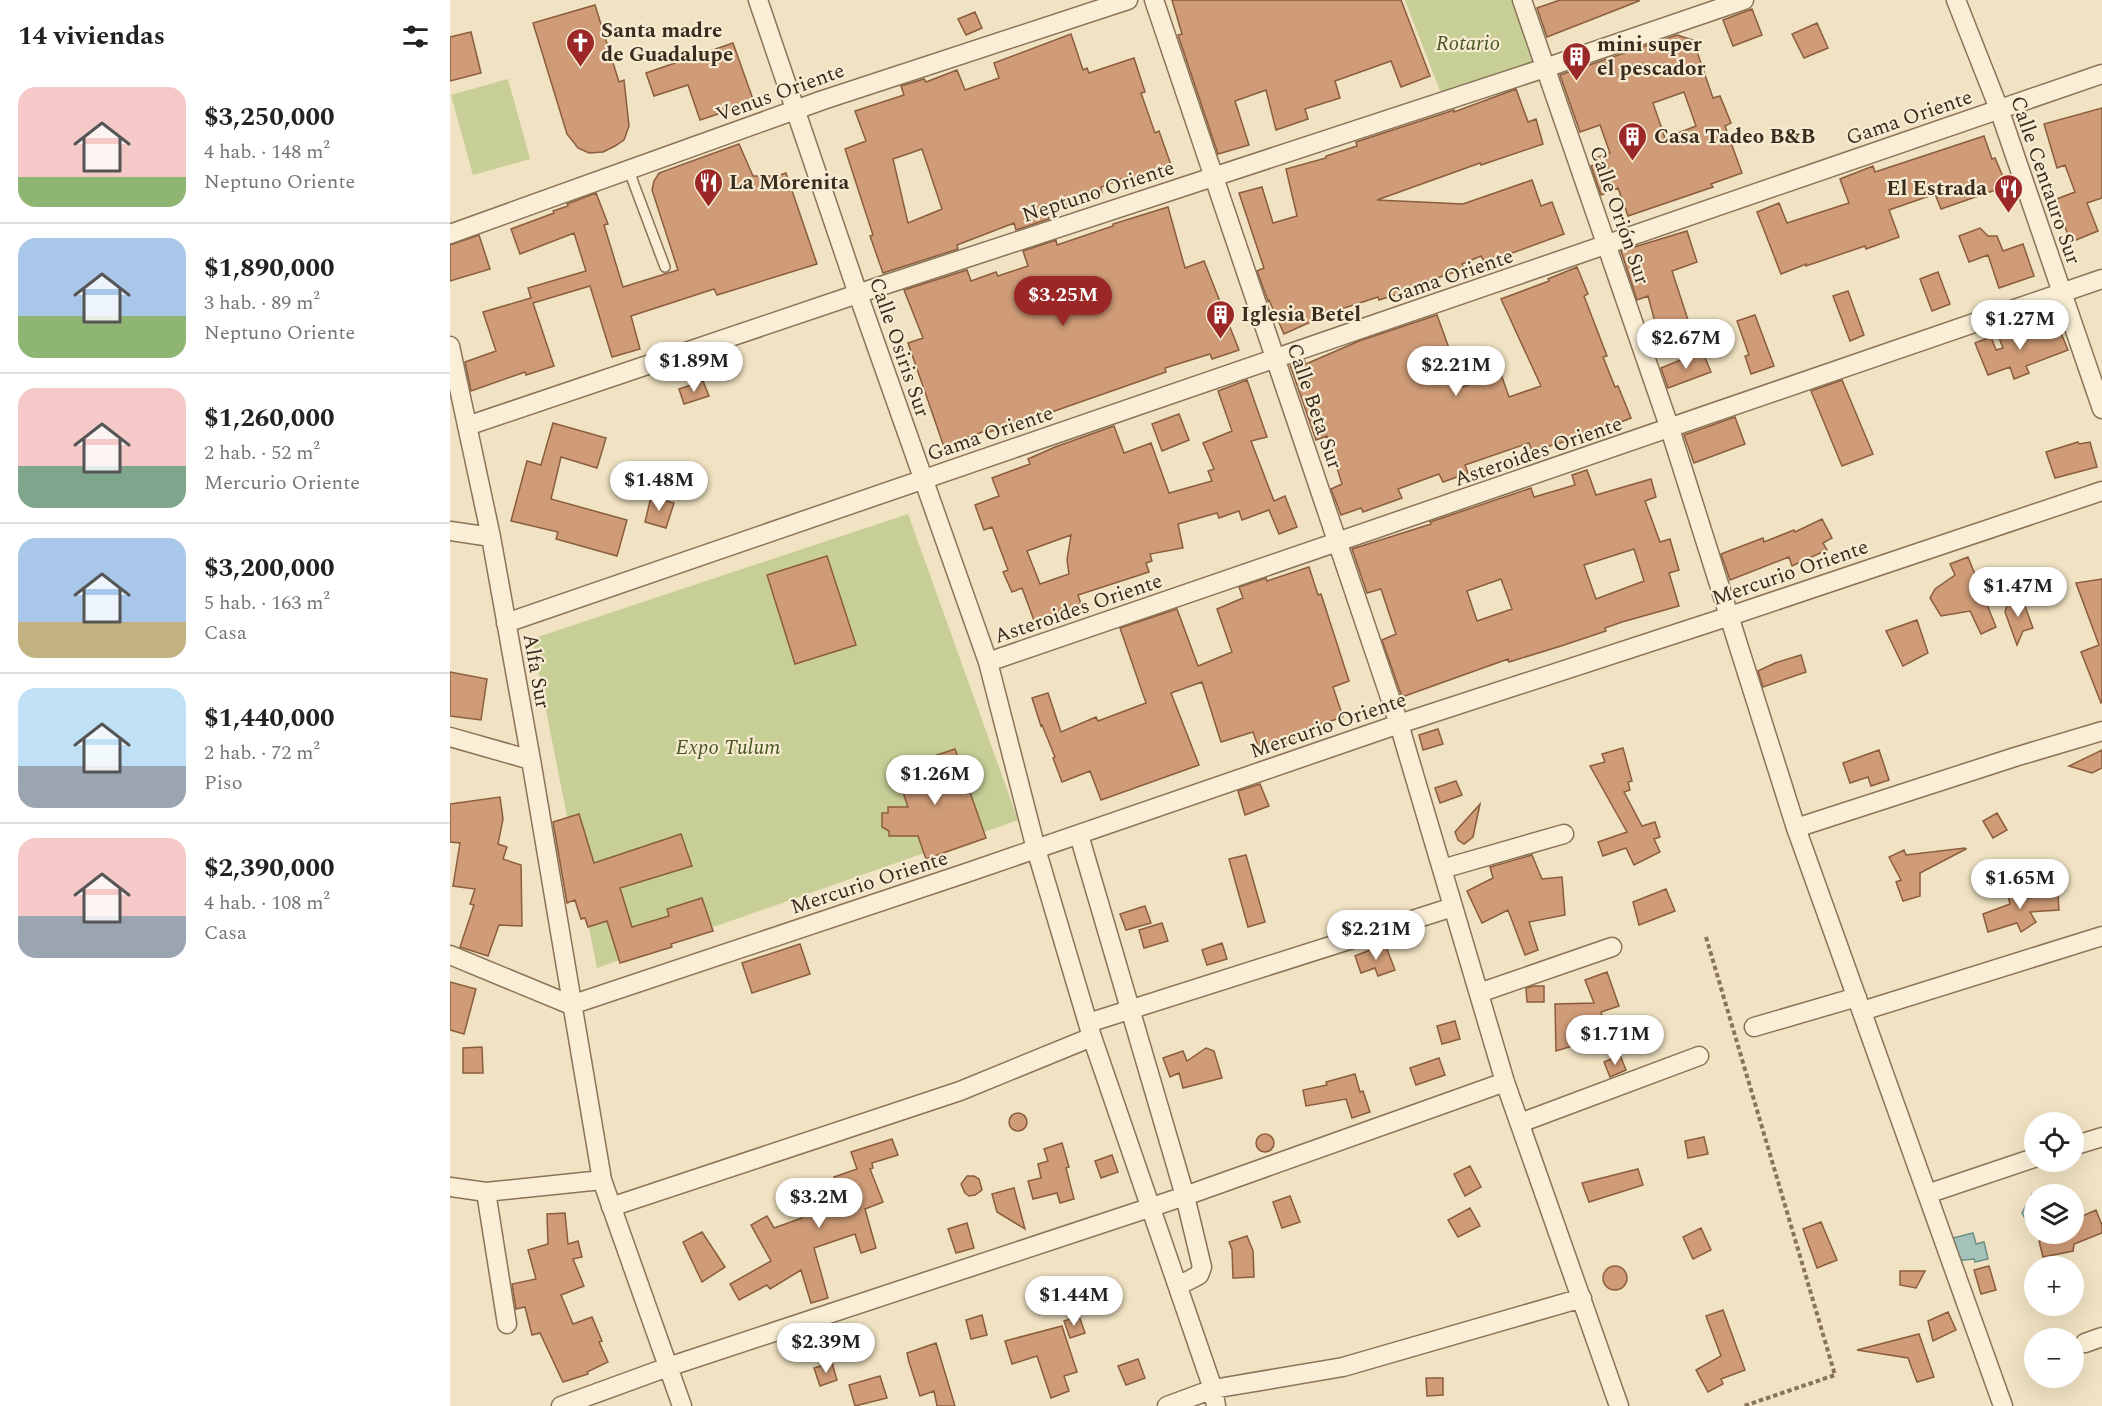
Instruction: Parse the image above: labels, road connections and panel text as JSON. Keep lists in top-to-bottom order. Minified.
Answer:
{"streets":{"street":["Venus Oriente","Gama Oriente","Calle Centauro Sur","Neptuno Oriente","Calle Orión Sur","Calle Osiris Sur","Calle Beta Sur","Asteroides Oriente","Mercurio Oriente","Alfa Sur"]},"crossings":[["Venus Oriente","Calle Osiris Sur"],["Gama Oriente","Calle Centauro Sur"],["Gama Oriente","Calle Orión Sur"],["Gama Oriente","Calle Osiris Sur"],["Gama Oriente","Calle Beta Sur"],["Gama Oriente","Alfa Sur"],["Calle Centauro Sur","Asteroides Oriente"],["Neptuno Oriente","Calle Orión Sur"],["Neptuno Oriente","Calle Osiris Sur"],["Neptuno Oriente","Calle Beta Sur"],["Neptuno Oriente","Alfa Sur"],["Calle Orión Sur","Asteroides Oriente"],["Calle Orión Sur","Mercurio Oriente"],["Calle Osiris Sur","Asteroides Oriente"],["Calle Osiris Sur","Mercurio Oriente"],["Calle Beta Sur","Asteroides Oriente"],["Calle Beta Sur","Mercurio Oriente"],["Mercurio Oriente","Alfa Sur"]],"parks":["Rotario","Expo Tulum"],"places":{"church":["Santa madre de Guadalupe"],"building":["mini super el pescador","Casa Tadeo B&B","Iglesia Betel"],"restaurant":["La Morenita","El Estrada"]},"page":{"heading":"14 viviendas","list":[{"name":"$3,250,000","note":"4 hab. · 148 m² · Neptuno Oriente"},{"name":"$1,890,000","note":"3 hab. · 89 m² · Neptuno Oriente"},{"name":"$1,260,000","note":"2 hab. · 52 m² · Mercurio Oriente"},{"name":"$3,200,000","note":"5 hab. · 163 m² · Casa"},{"name":"$1,440,000","note":"2 hab. · 72 m² · Piso"},{"name":"$2,390,000","note":"4 hab. · 108 m² · Casa"}],"price":["$3.25M","$1.27M","$2.67M","$1.89M","$2.21M","$1.48M","$1.47M","$1.26M","$1.65M","$2.21M","$1.71M","$3.2M","$1.44M","$2.39M"],"map_buttons":["+","−"]}}
